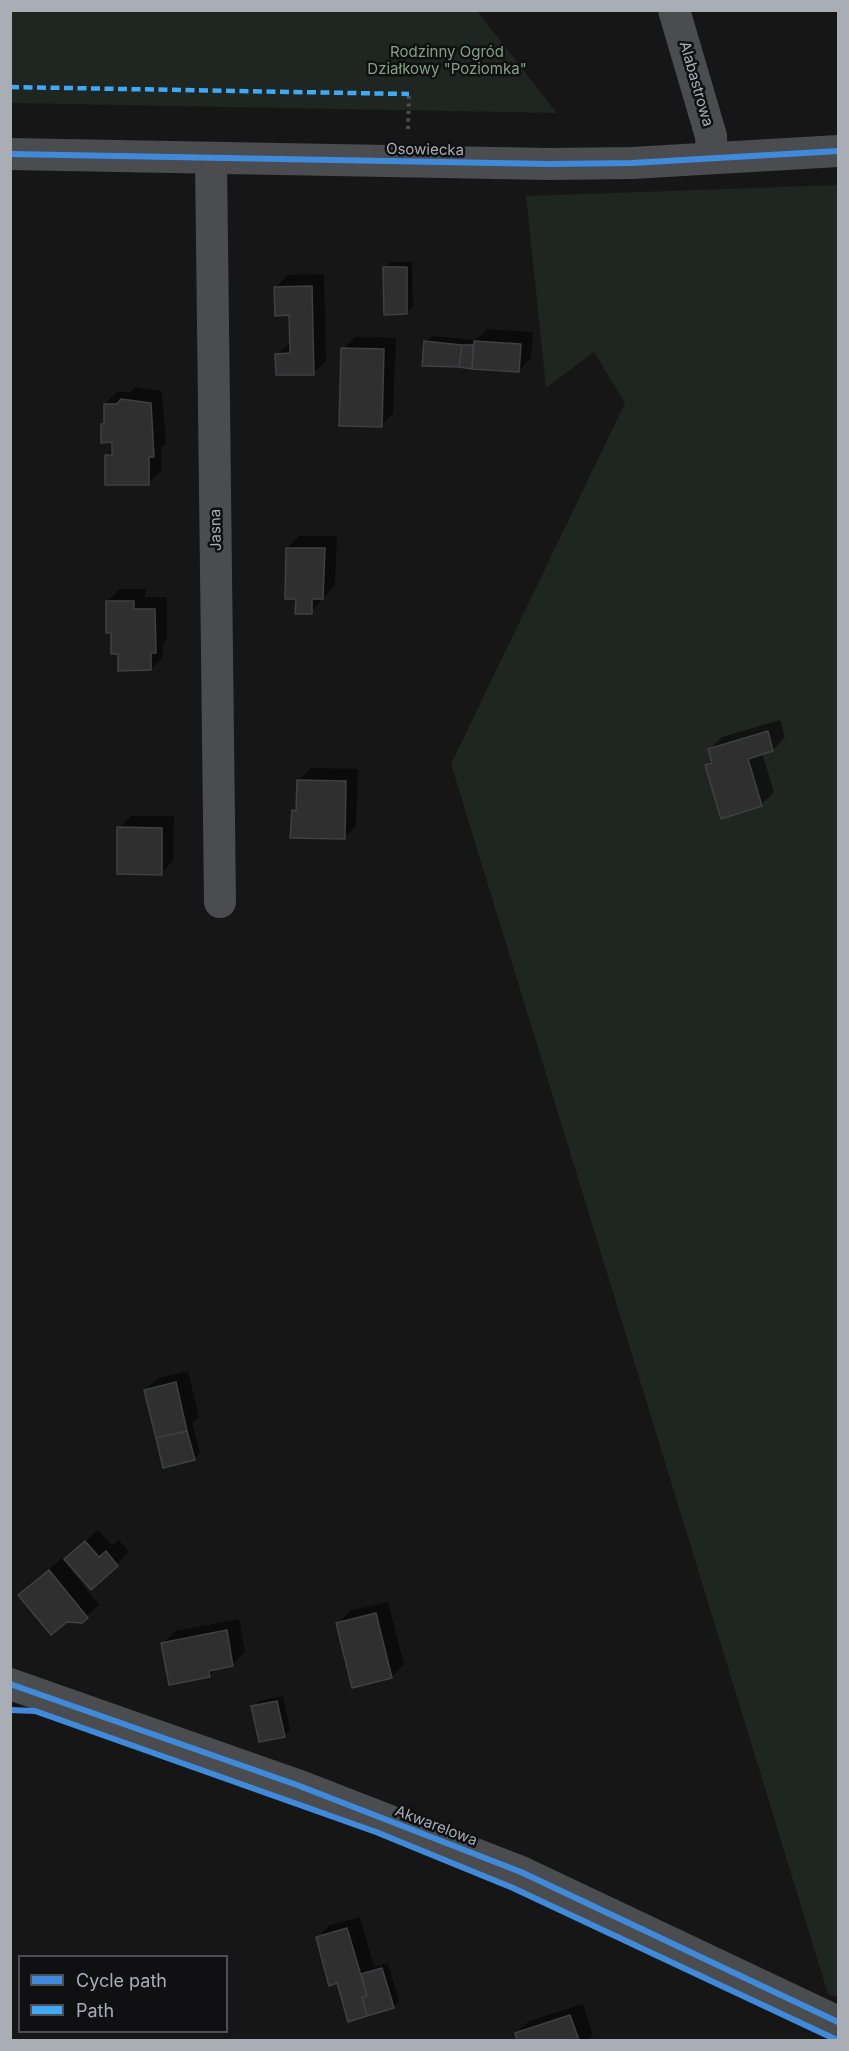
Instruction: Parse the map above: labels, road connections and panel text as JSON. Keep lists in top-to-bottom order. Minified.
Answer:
{"streets":{"street":["Alabastrowa","Osowiecka","Jasna","Akwarelowa"]},"crossings":[["Alabastrowa","Osowiecka"],["Osowiecka","Jasna"]],"parks":["Rodzinny Ogród Działkowy \"Poziomka\""],"legend":["Cycle path","Path"]}
